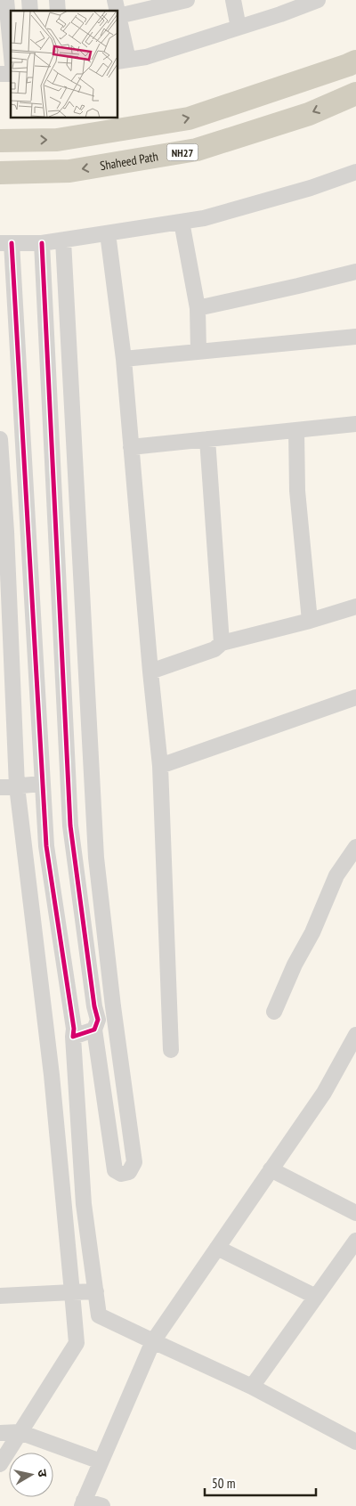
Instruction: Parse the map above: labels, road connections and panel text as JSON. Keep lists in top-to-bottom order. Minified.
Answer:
{"streets":{"highway":["NH27","Shaheed Path"]},"scale_bar":"50 m","north":"right"}
